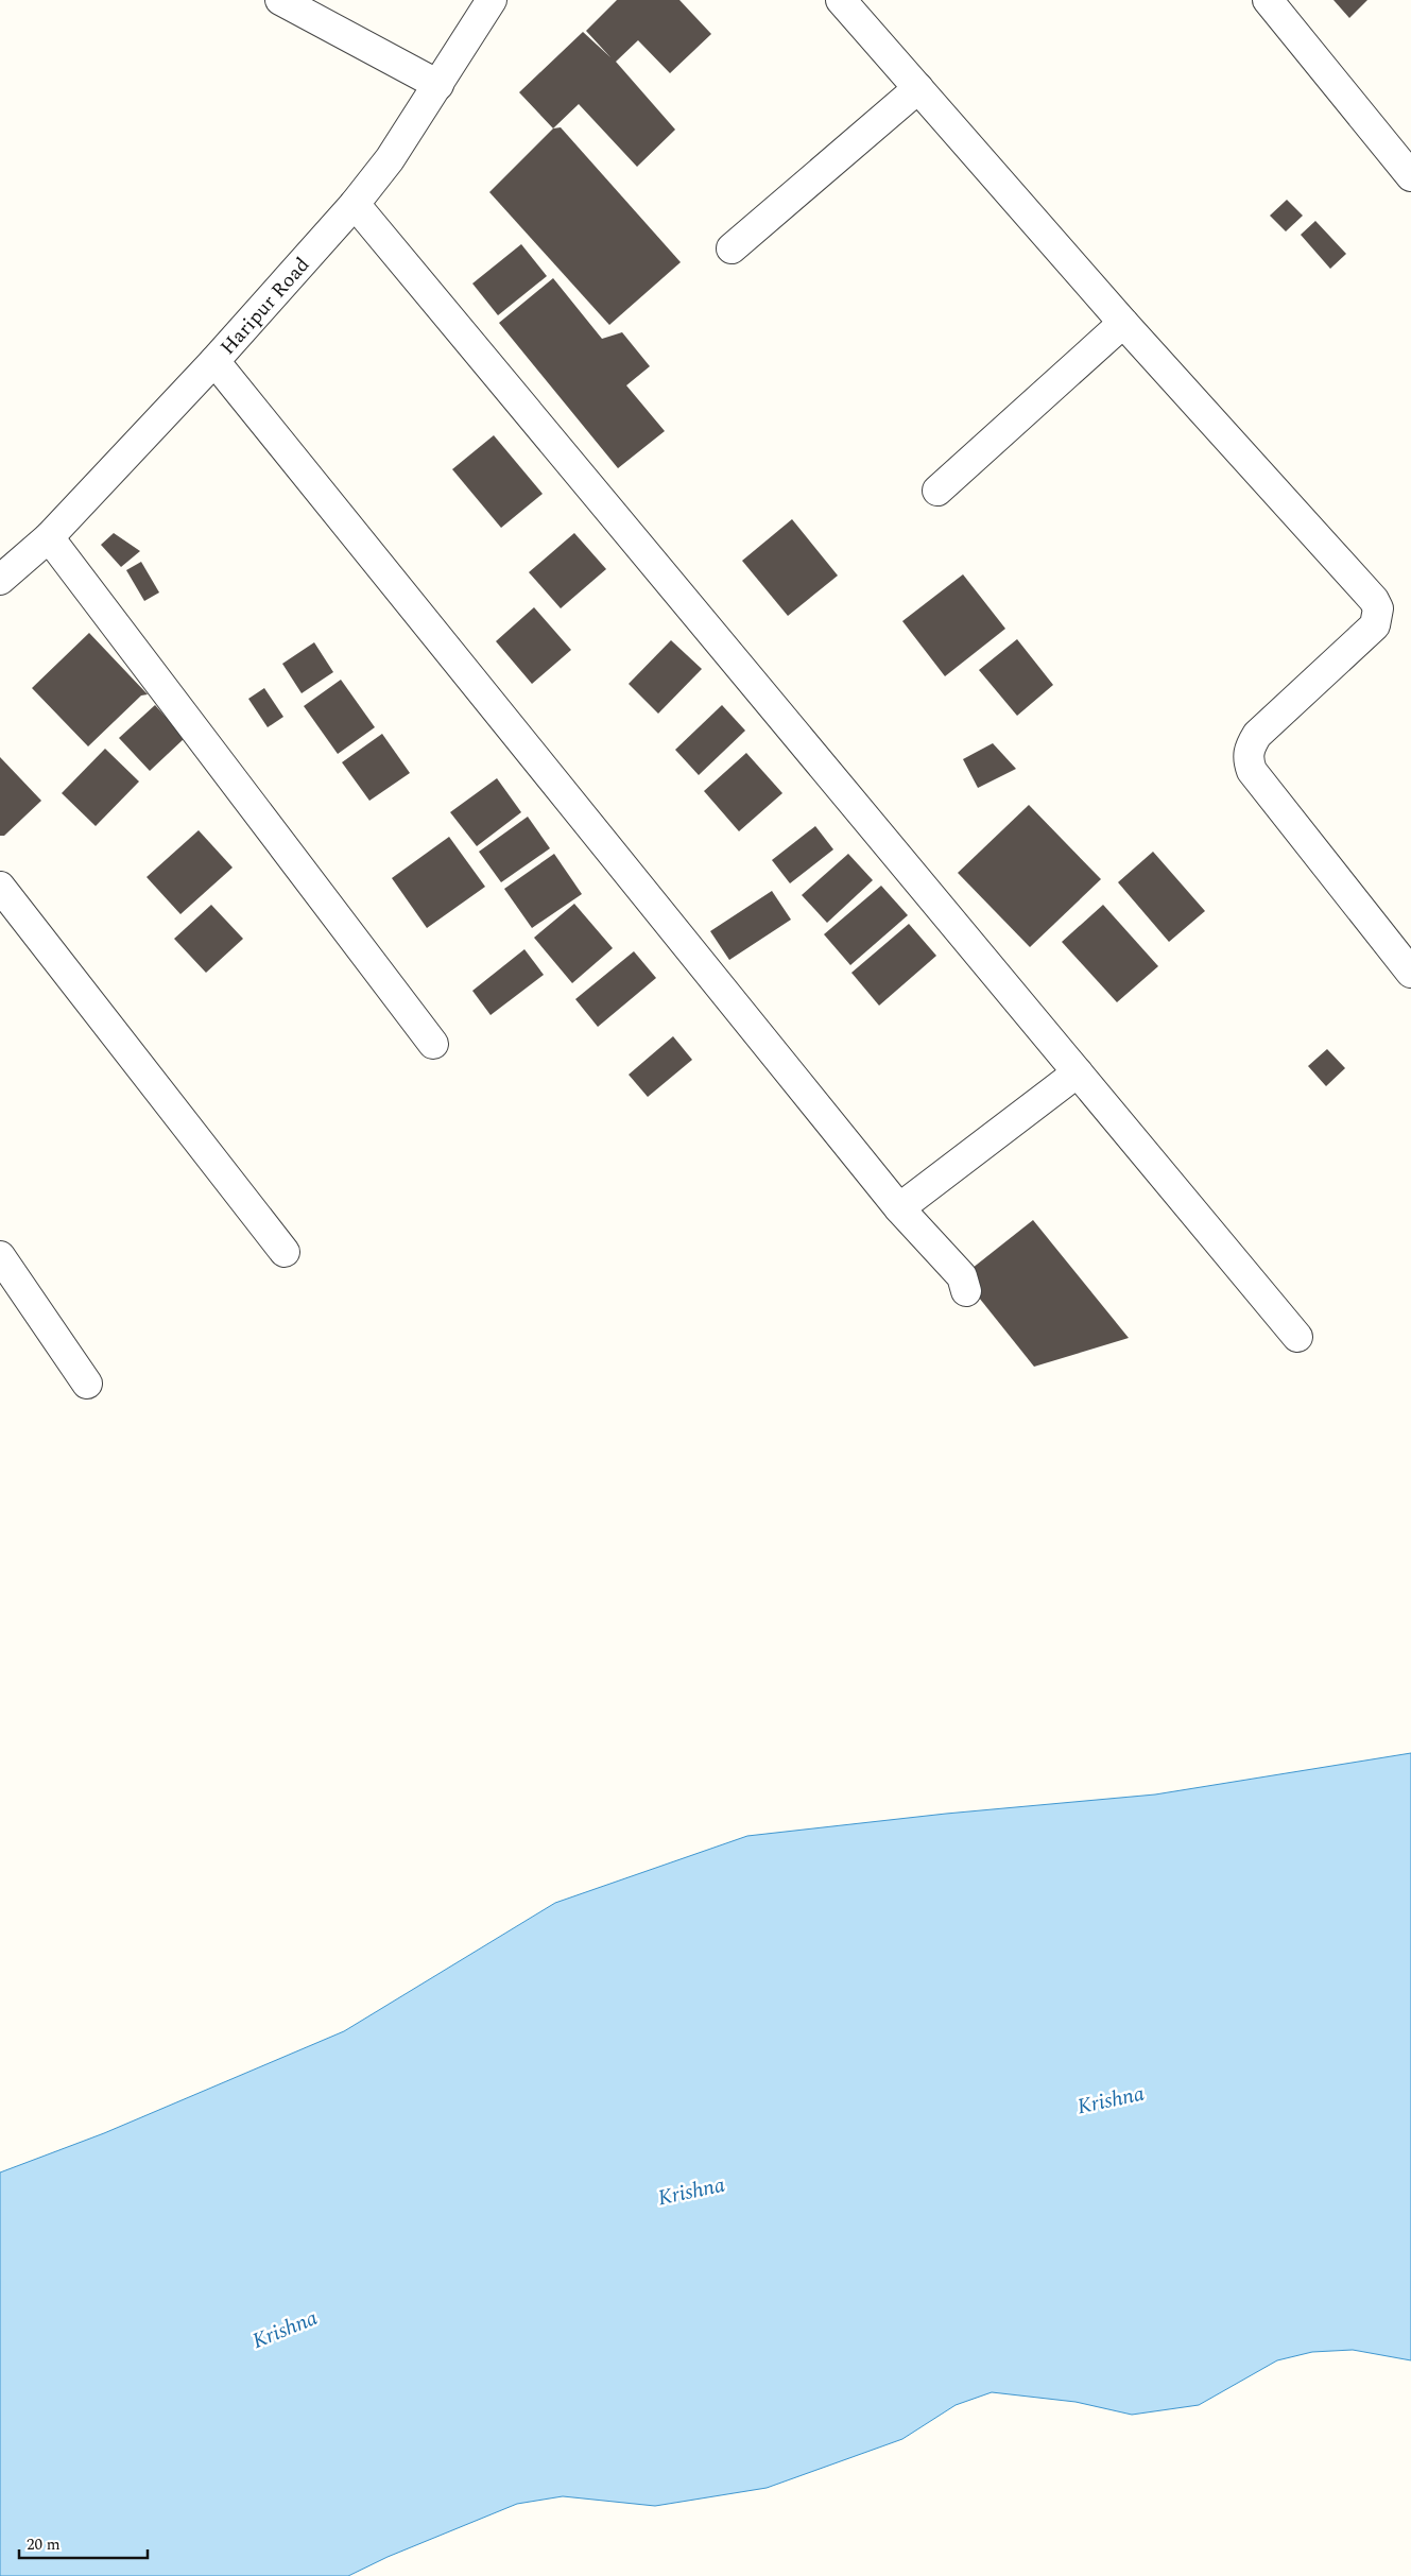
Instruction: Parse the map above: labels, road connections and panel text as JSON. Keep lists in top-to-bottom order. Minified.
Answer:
{"streets":{"street":["Haripur Road"]},"water":["Krishna"],"scale_bar":"20 m"}
